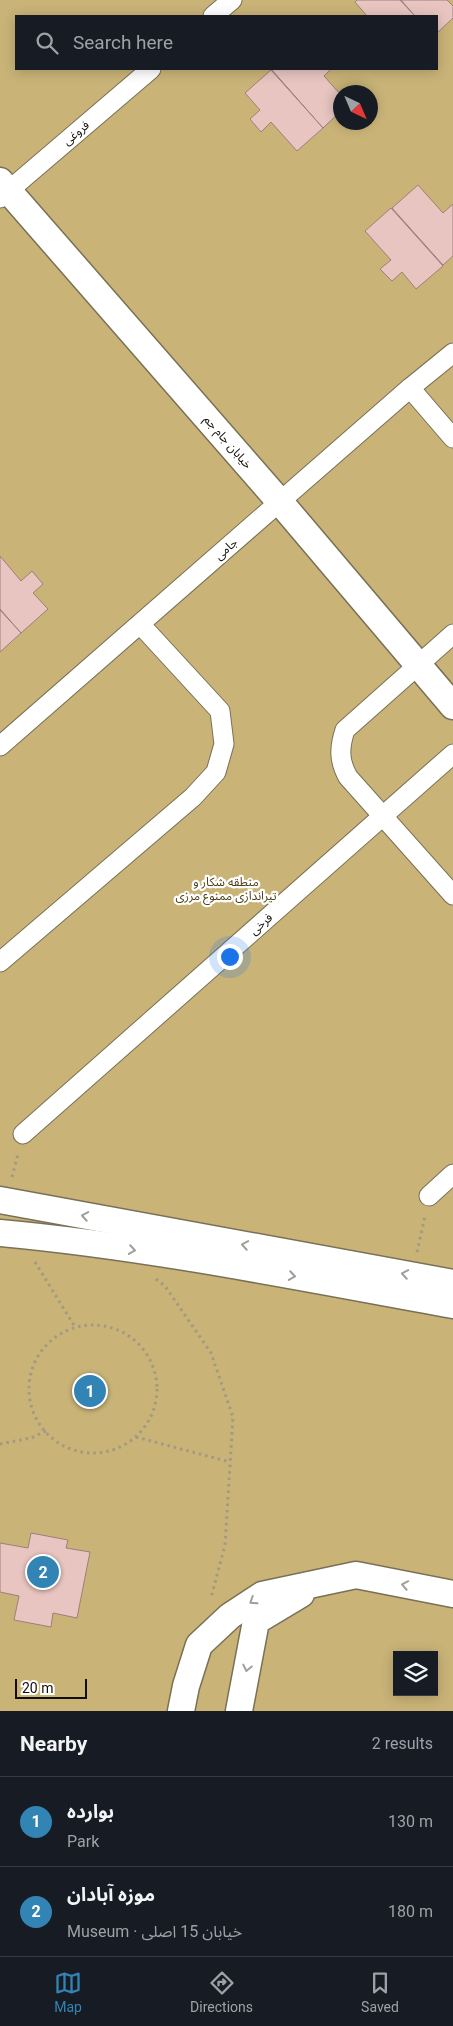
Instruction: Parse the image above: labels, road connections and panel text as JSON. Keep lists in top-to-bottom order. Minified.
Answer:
{"streets":{"main road":["خیابان جام جم"],"street":["فروغی","جامی","فرخی"]},"crossings":[["فروغی","خیابان جام جم"],["خیابان جام جم","جامی"]],"parks":["منطقه شکار و تیراندازی ممنوع مرزی"],"scale_bar":"20 m","north":"bottom right","page":{"search":"Search here","pins":["1","2"],"scale":"20 m","heading":["Nearby","2 results"],"list":[{"mark":"1","name":"بوارده","note":"Park","value":"130 m"},{"mark":"2","name":"موزه آبادان","note":"Museum · خیابان 15 اصلی","value":"180 m"}],"nav":["Map","Directions","Saved"]}}
